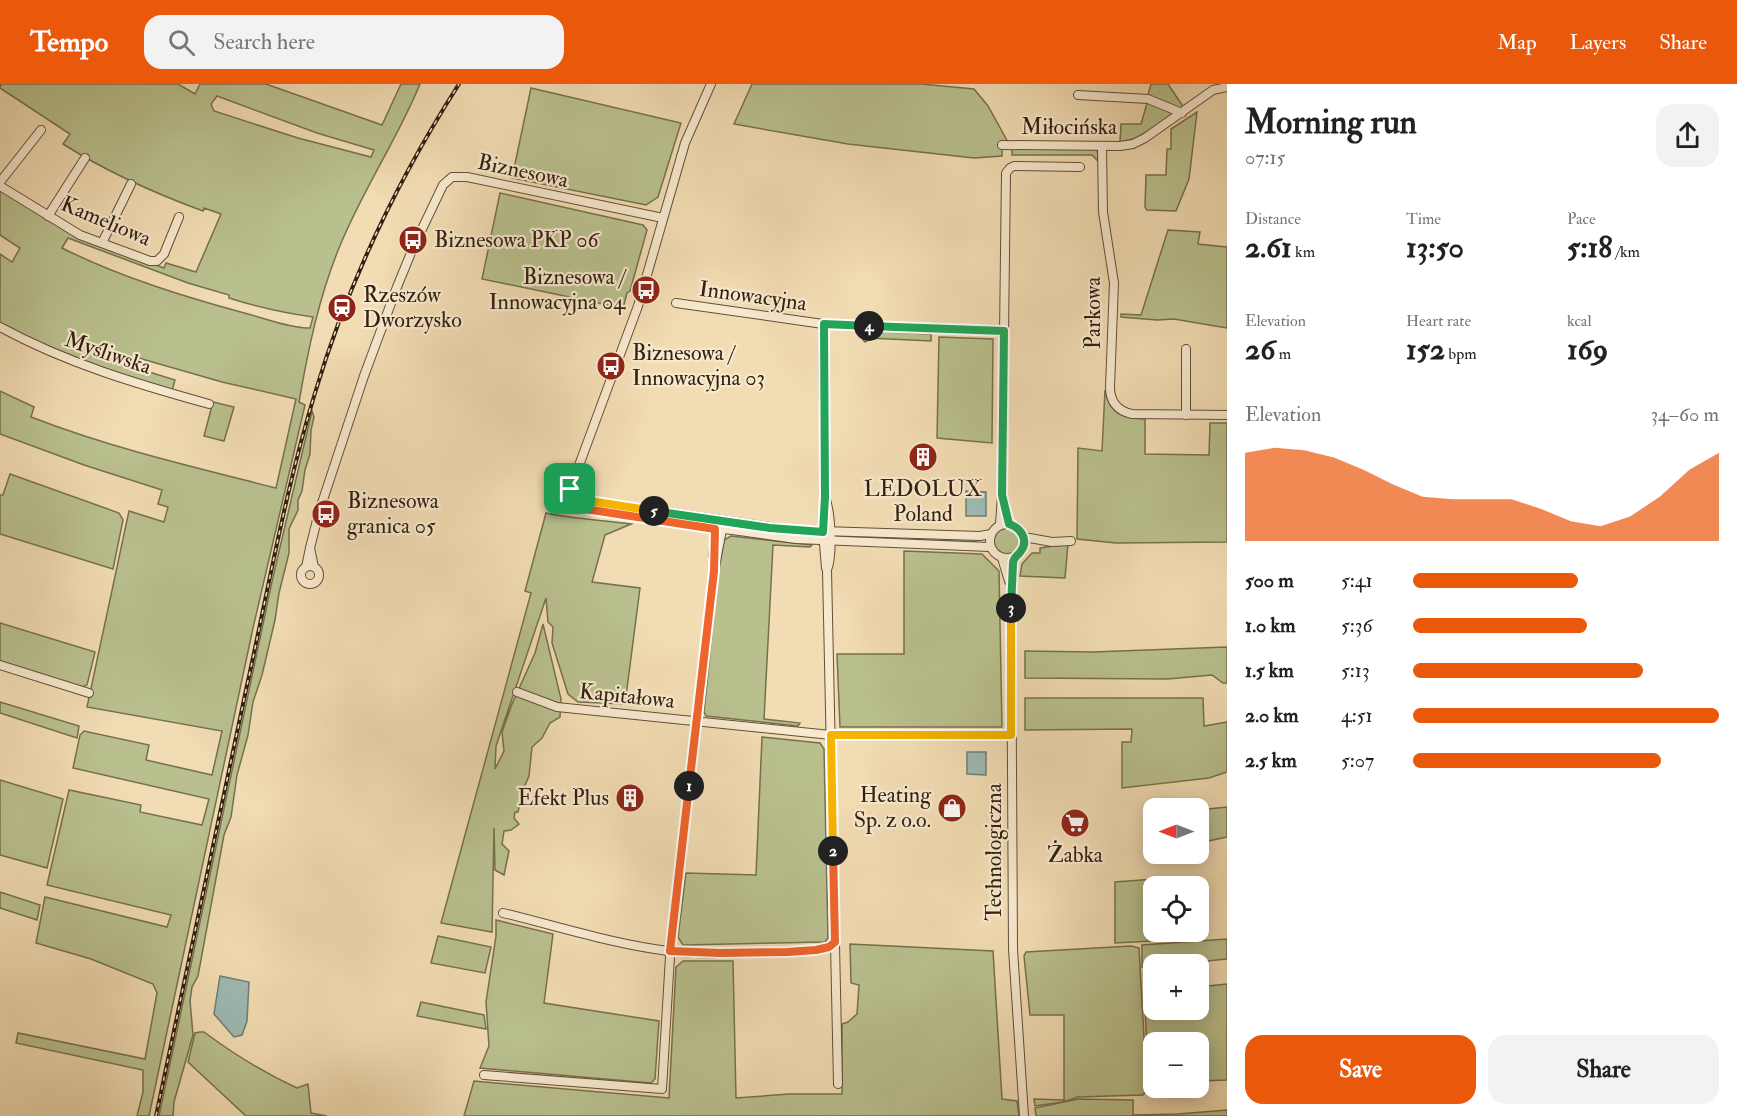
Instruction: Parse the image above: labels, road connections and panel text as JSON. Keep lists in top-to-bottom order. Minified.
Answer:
{"streets":{"street":["Miłocińska","Biznesowa","Kameliowa","Innowacyjna","Parkowa","Myśliwska","Kapitałowa","Technologiczna"]},"crossings":[["Miłocińska","Parkowa"],["Kapitałowa","Technologiczna"]],"places":{"bus stop":["Biznesowa PKP 06","Biznesowa / Innowacyjna 04","Biznesowa / Innowacyjna 03","Biznesowa granica 05"],"station":["Rzeszów Dworzysko"],"building":["LEDOLUX Poland","Efekt Plus"],"shop":["Heating Sp. z o.o."],"supermarket":["Żabka"]},"north":"left","page":{"header":"Tempo","search":"Search here","nav":["Map","Layers","Share"],"heading":["Morning run","07:15"],"stats":[["Distance","2.61 km"],["Time","13:50"],["Pace","5:18 /km"],["Elevation","26 m"],["Heart rate","152 bpm"],["kcal","169"]],"pins":["4","5","3","1","2"],"chart":["Elevation","34–60 m"],"list":[{"name":"500 m","note":"5:41"},{"name":"1.0 km","note":"5:36"},{"name":"1.5 km","note":"5:13"},{"name":"2.0 km","note":"4:51"},{"name":"2.5 km","note":"5:07"}],"map_buttons":["+","−"],"buttons":["Save","Share"]}}
